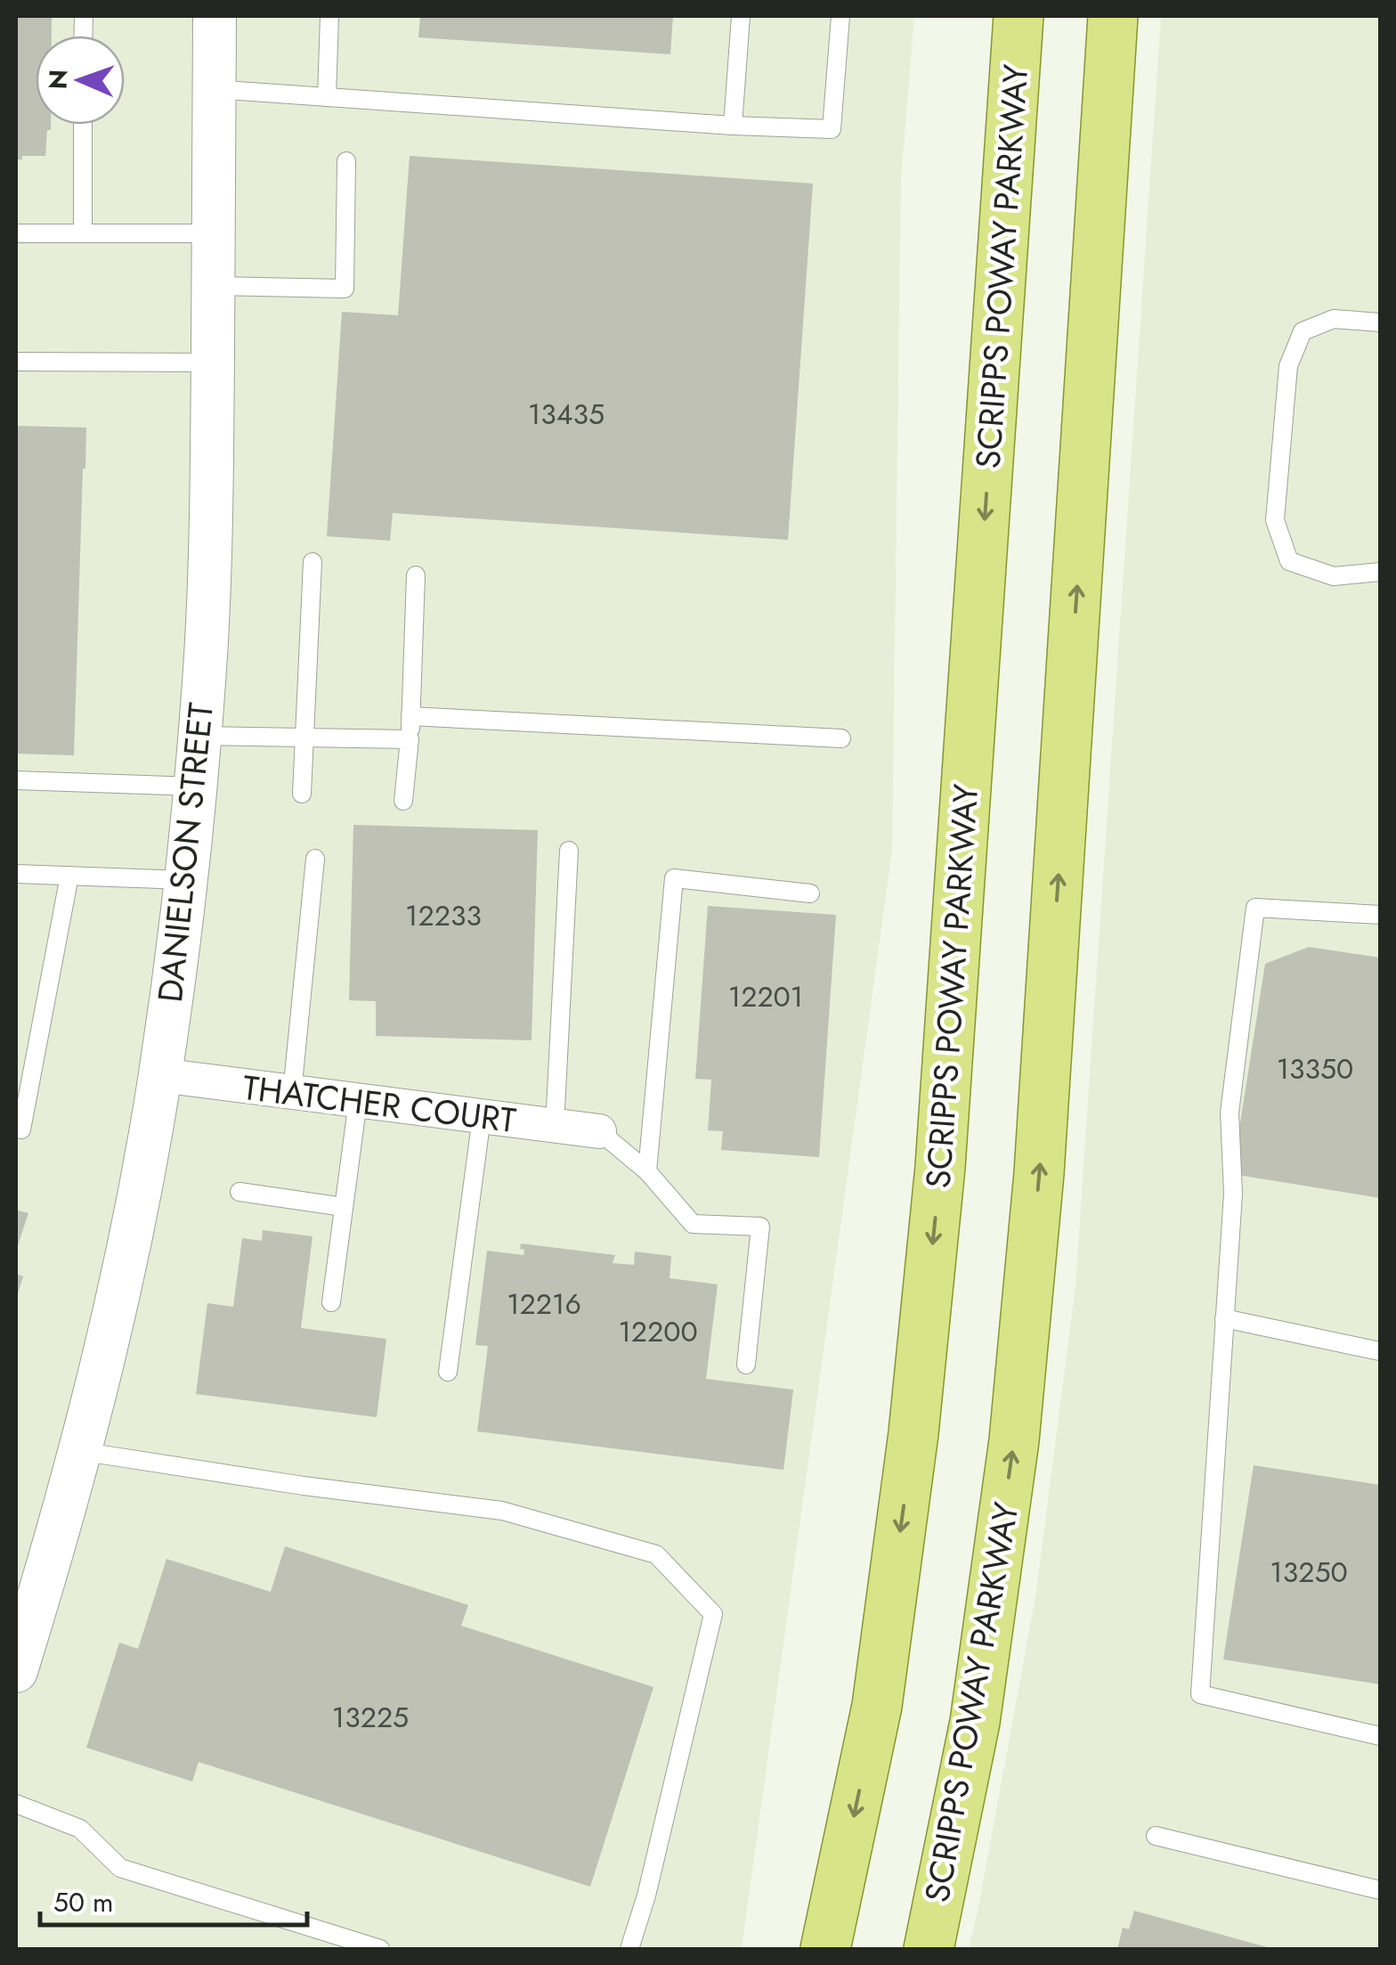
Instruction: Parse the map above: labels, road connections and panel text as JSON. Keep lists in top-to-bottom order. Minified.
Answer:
{"streets":{"main road":["SCRIPPS POWAY PARKWAY"],"street":["DANIELSON STREET","THATCHER COURT"]},"crossings":[["DANIELSON STREET","THATCHER COURT"]],"house_numbers":["13435","12233","12201","13350","12216","12200","13250","13225"],"scale_bar":"50 m","north":"left"}
